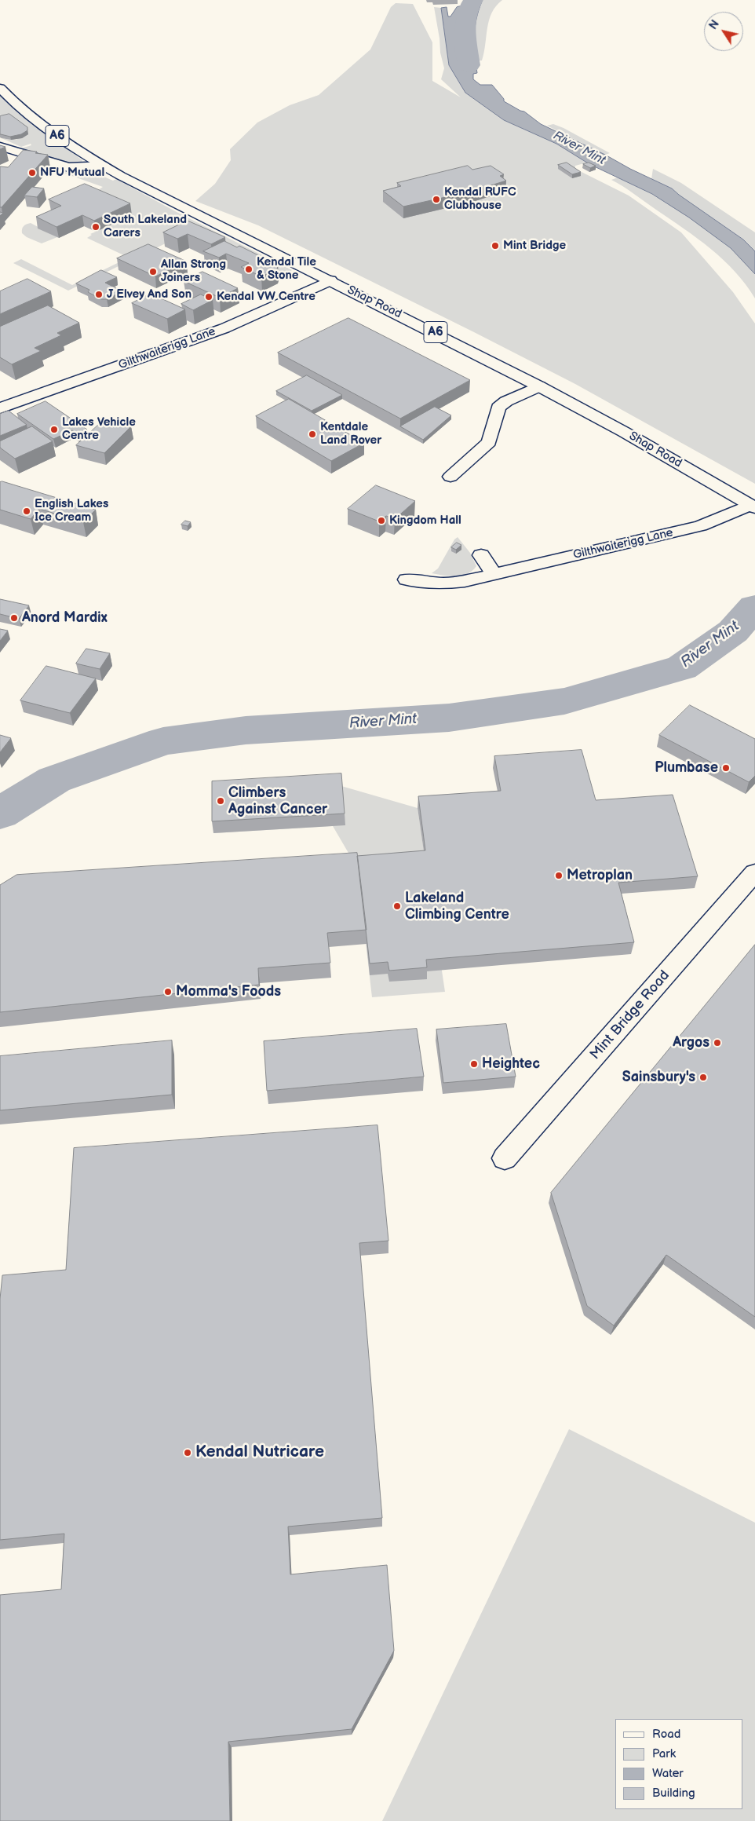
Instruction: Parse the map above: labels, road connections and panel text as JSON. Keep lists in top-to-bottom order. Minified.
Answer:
{"streets":{"main road":["A6","Shap Road","Gilthwaiterigg Lane","Mint Bridge Road"]},"crossings":[["Shap Road","Gilthwaiterigg Lane"]],"water":["River Mint"],"places":["NFU Mutual","Kendal RUFC Clubhouse","South Lakeland Carers","Mint Bridge","Kendal Tile & Stone","Allan Strong Joiners","J Elvey And Son","Kendal VW Centre","Lakes Vehicle Centre","Kentdale Land Rover","English Lakes Ice Cream","Kingdom Hall","Anord Mardix","Plumbase","Climbers Against Cancer","Metroplan","Lakeland Climbing Centre","Momma's Foods","Argos","Heightec","Sainsbury's","Kendal Nutricare"],"legend":["Road","Park","Water","Building"],"north":"top left"}
